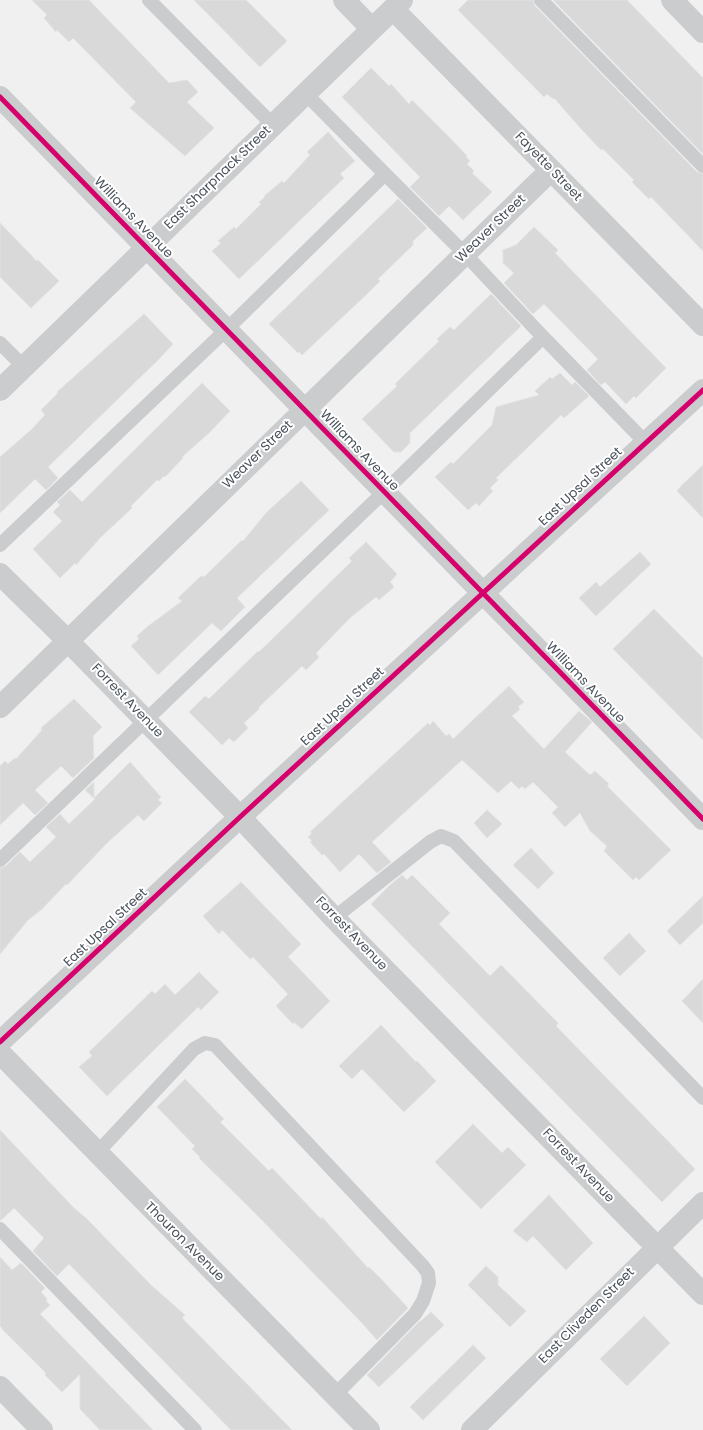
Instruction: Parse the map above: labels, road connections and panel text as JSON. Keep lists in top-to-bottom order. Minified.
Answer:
{"streets":{"street":["Fayette Street","East Sharpnack Street","Williams Avenue","Weaver Street","East Upsal Street","Forrest Avenue","Thouron Avenue","East Cliveden Street"]},"crossings":[["Fayette Street","East Sharpnack Street"],["Fayette Street","Weaver Street"],["East Sharpnack Street","Williams Avenue"],["Williams Avenue","Weaver Street"],["Williams Avenue","East Upsal Street"],["Weaver Street","Forrest Avenue"],["East Upsal Street","Forrest Avenue"],["Forrest Avenue","East Cliveden Street"]]}
